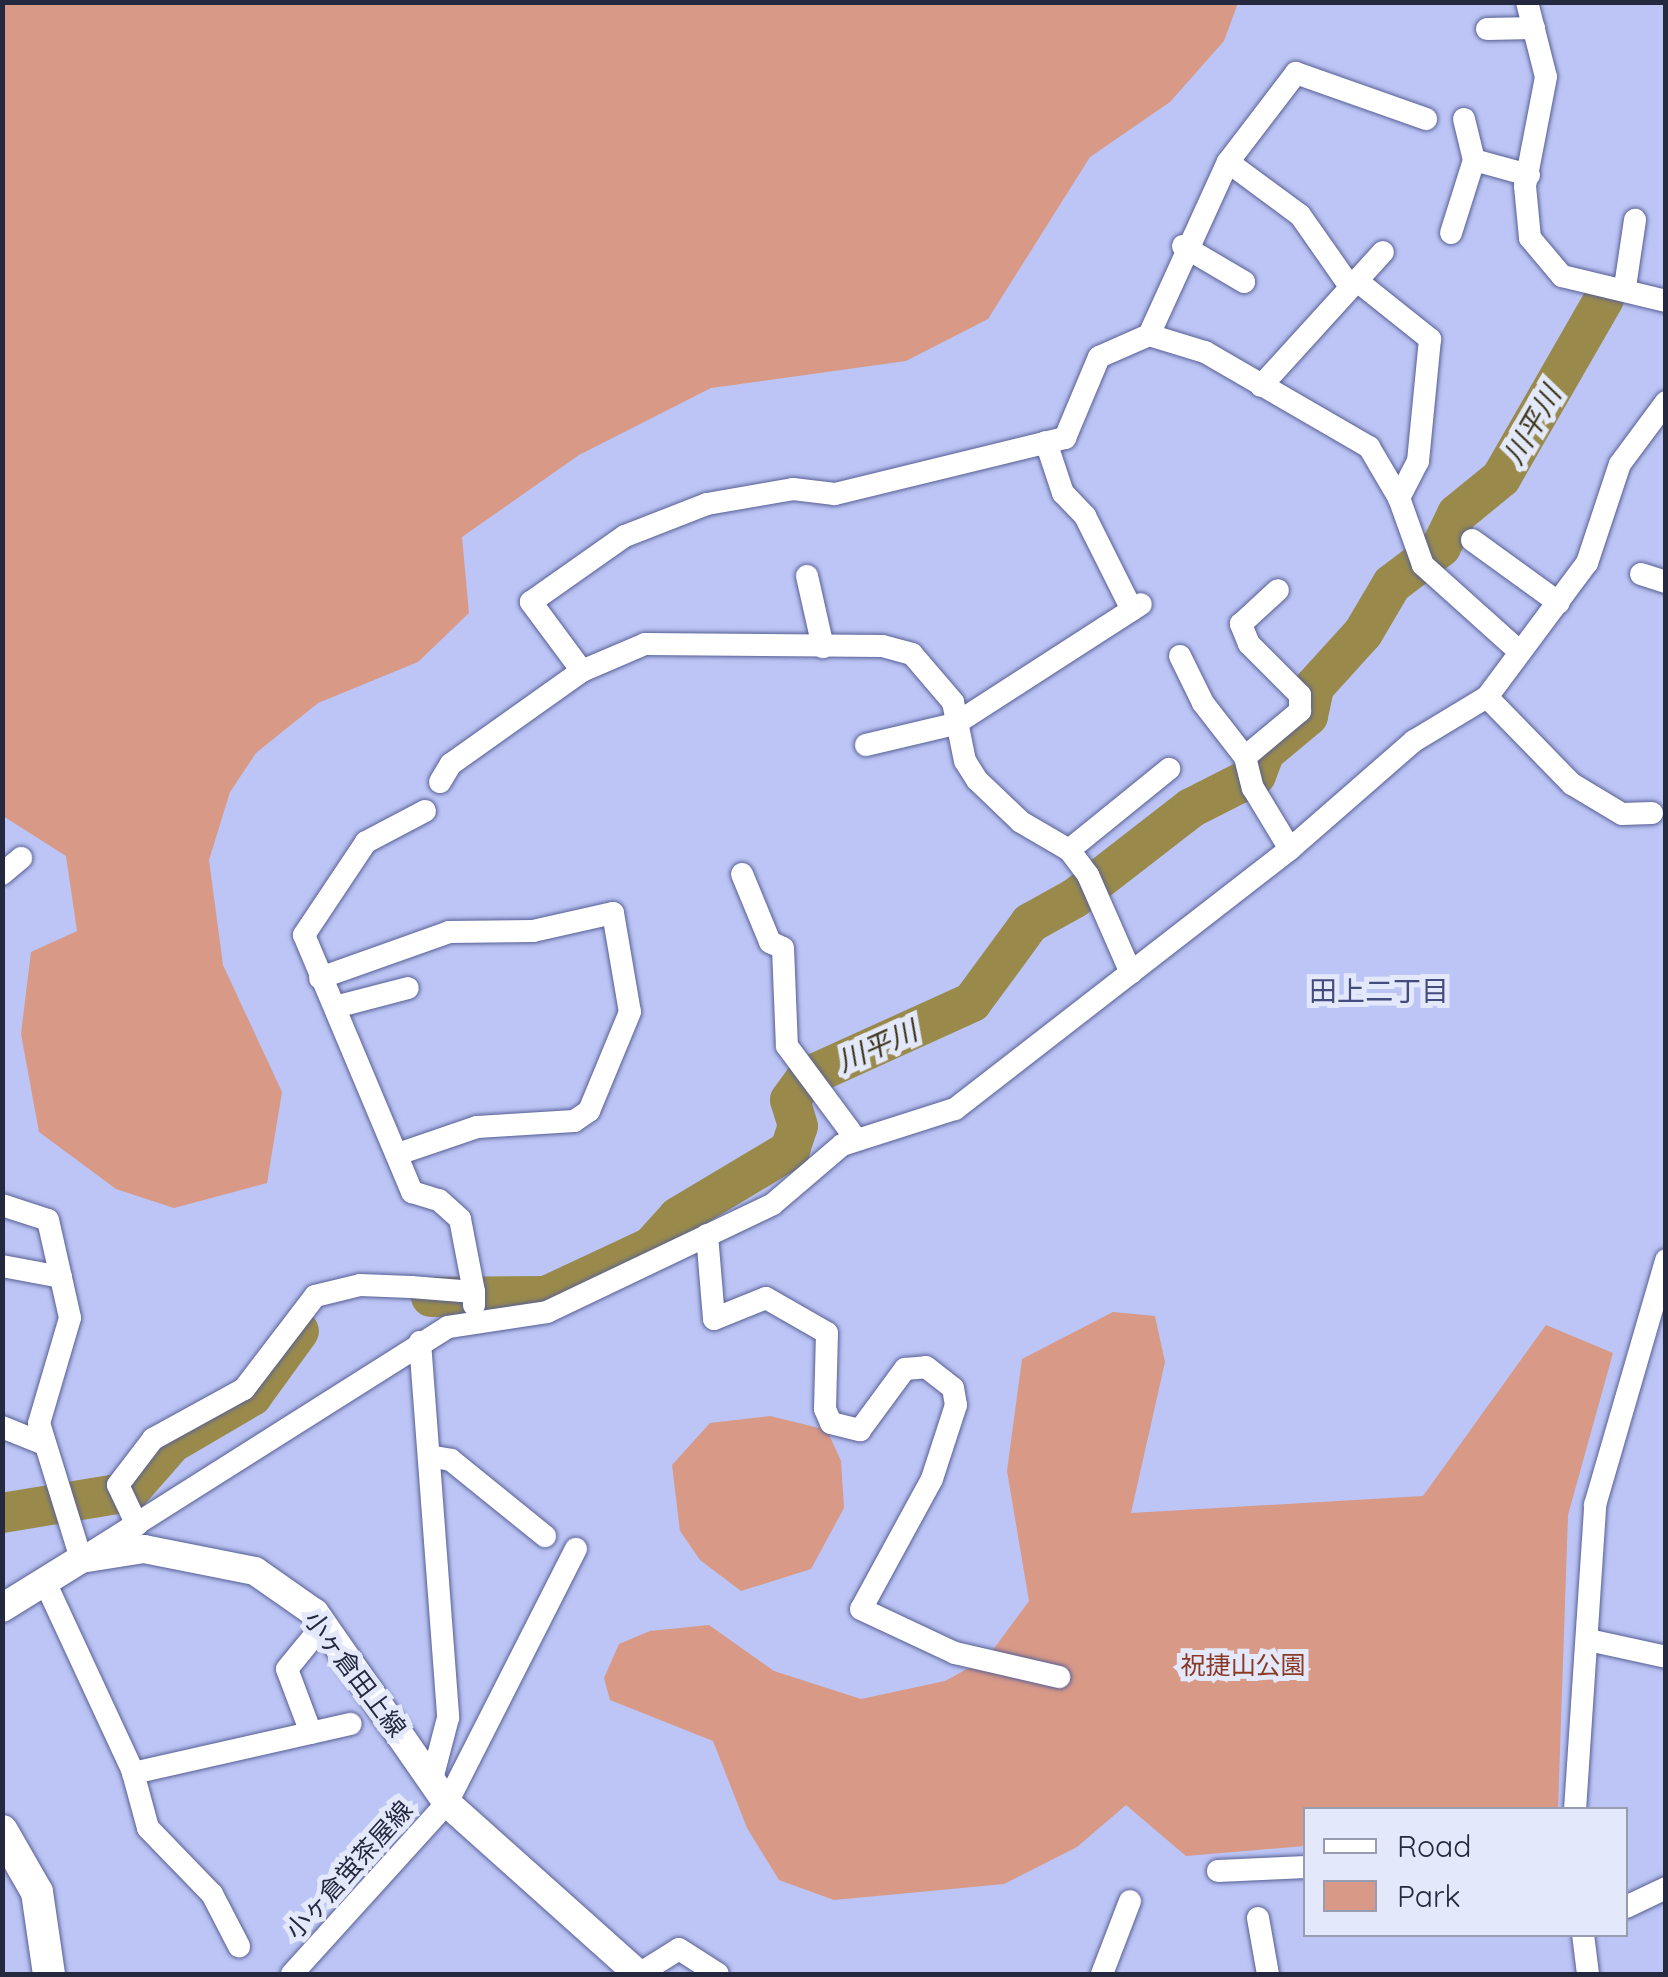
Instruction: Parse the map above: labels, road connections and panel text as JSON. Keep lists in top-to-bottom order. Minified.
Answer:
{"streets":{"main road":["小ヶ倉田上線"],"street":["小ヶ倉蛍茶屋線"]},"crossings":[["小ヶ倉田上線","小ヶ倉蛍茶屋線"]],"districts":["田上二丁目"],"water":["川平川"],"parks":["祝捷山公園"],"legend":["Road","Park"]}
